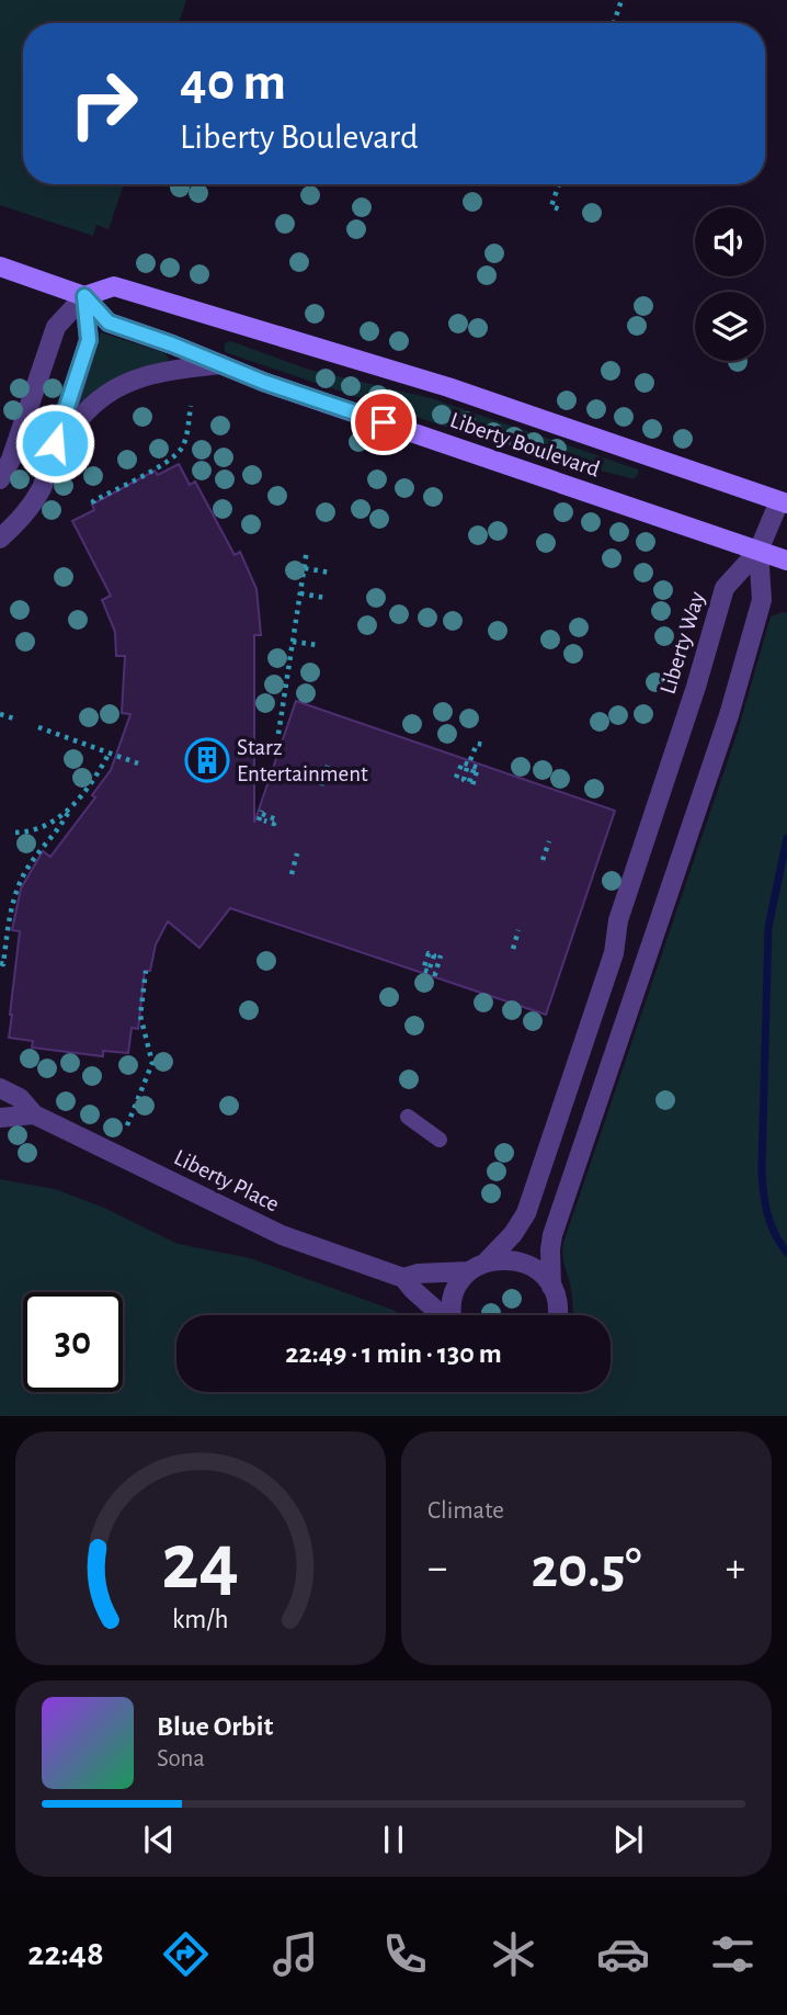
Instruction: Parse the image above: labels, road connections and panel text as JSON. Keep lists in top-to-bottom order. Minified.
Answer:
{"streets":{"street":["Liberty Boulevard","Liberty Way","Liberty Place"]},"crossings":[["Liberty Boulevard","Liberty Way"],["Liberty Way","Liberty Place"]],"places":{"building":["Starz Entertainment"]},"page":{"turn":["40 m","Liberty Boulevard"],"limit":"30","trip":"22:49 · 1 min · 130 m","tile":"Climate","heat":["−","20.5°","+"],"song":["Blue Orbit","Sona"],"tabs":"22:48","gauge":["24","km/h"]}}
